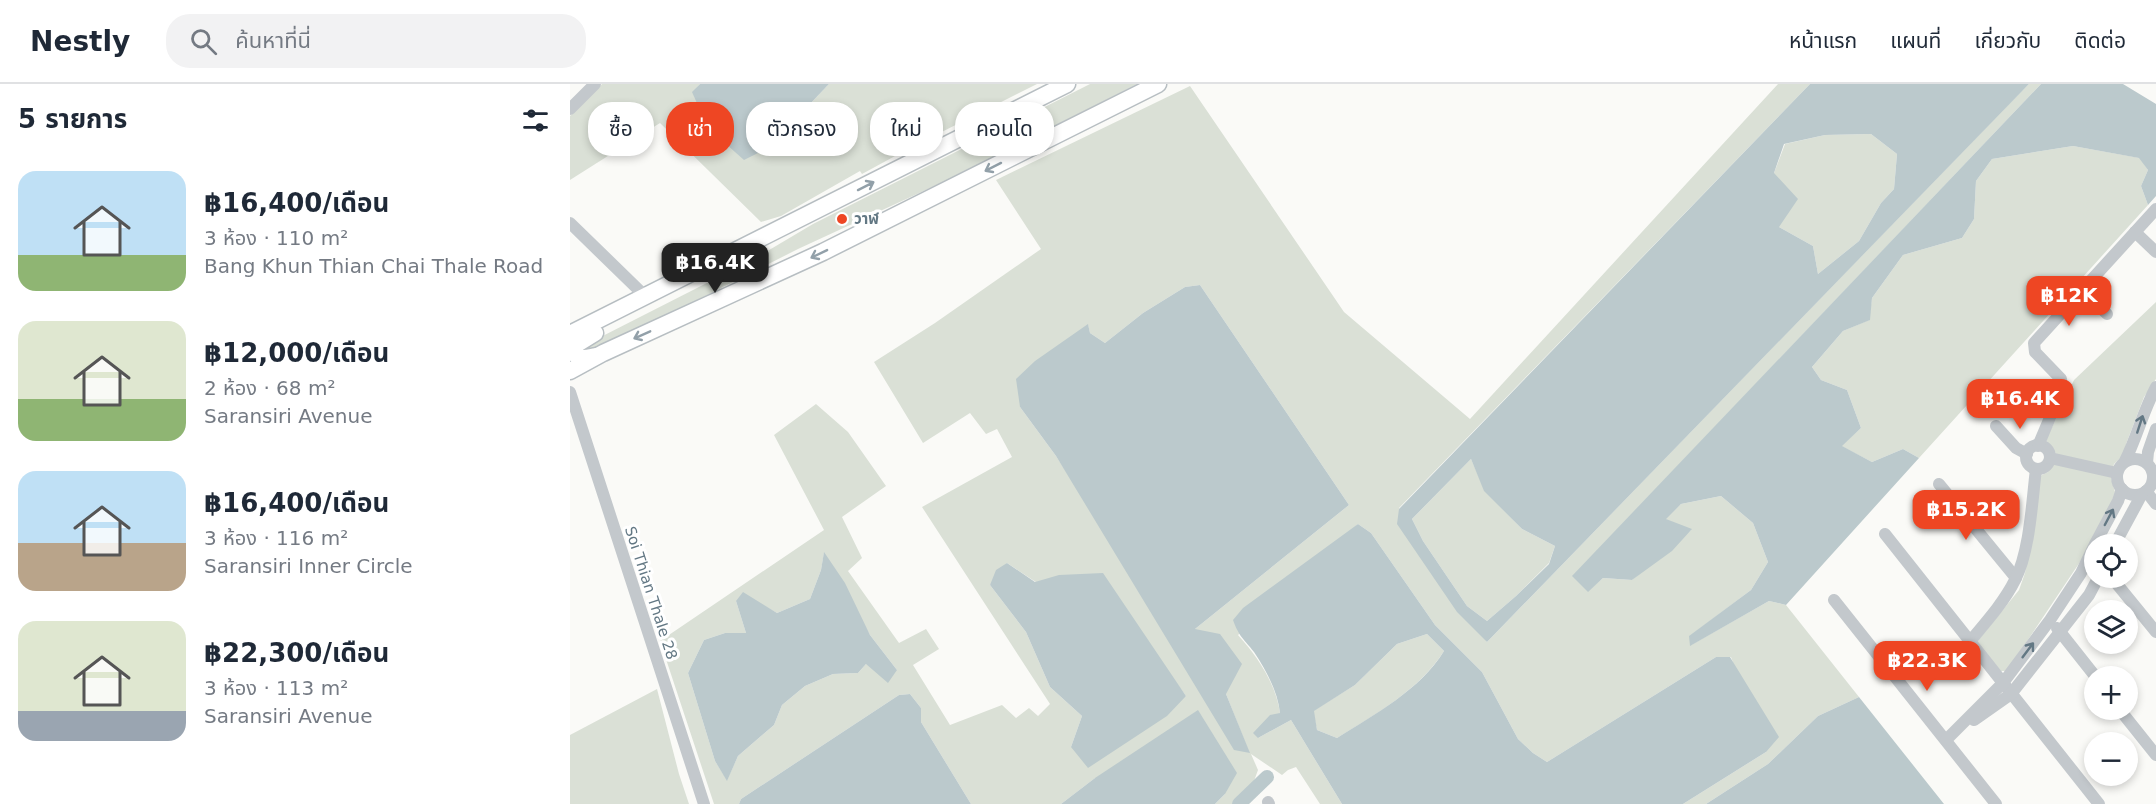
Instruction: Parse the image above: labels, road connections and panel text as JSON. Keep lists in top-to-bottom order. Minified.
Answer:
{"streets":{"street":["Soi Thian Thale 28"]},"places":["วาฬ"],"page":{"header":"Nestly","search":"ค้นหาที่นี่","nav":["หน้าแรก","แผนที่","เกี่ยวกับ","ติดต่อ"],"heading":"5 รายการ","chip":["ซื้อ","เช่า","ตัวกรอง","ใหม่","คอนโด"],"list":[{"name":"฿16,400/เดือน","note":"3 ห้อง · 110 m² · Bang Khun Thian Chai Thale Road"},{"name":"฿12,000/เดือน","note":"2 ห้อง · 68 m² · Saransiri Avenue"},{"name":"฿16,400/เดือน","note":"3 ห้อง · 116 m² · Saransiri Inner Circle"},{"name":"฿22,300/เดือน","note":"3 ห้อง · 113 m² · Saransiri Avenue"}],"price":["฿16.4K","฿12K","฿16.4K","฿15.2K","฿22.3K"],"map_buttons":["+","−"]}}
